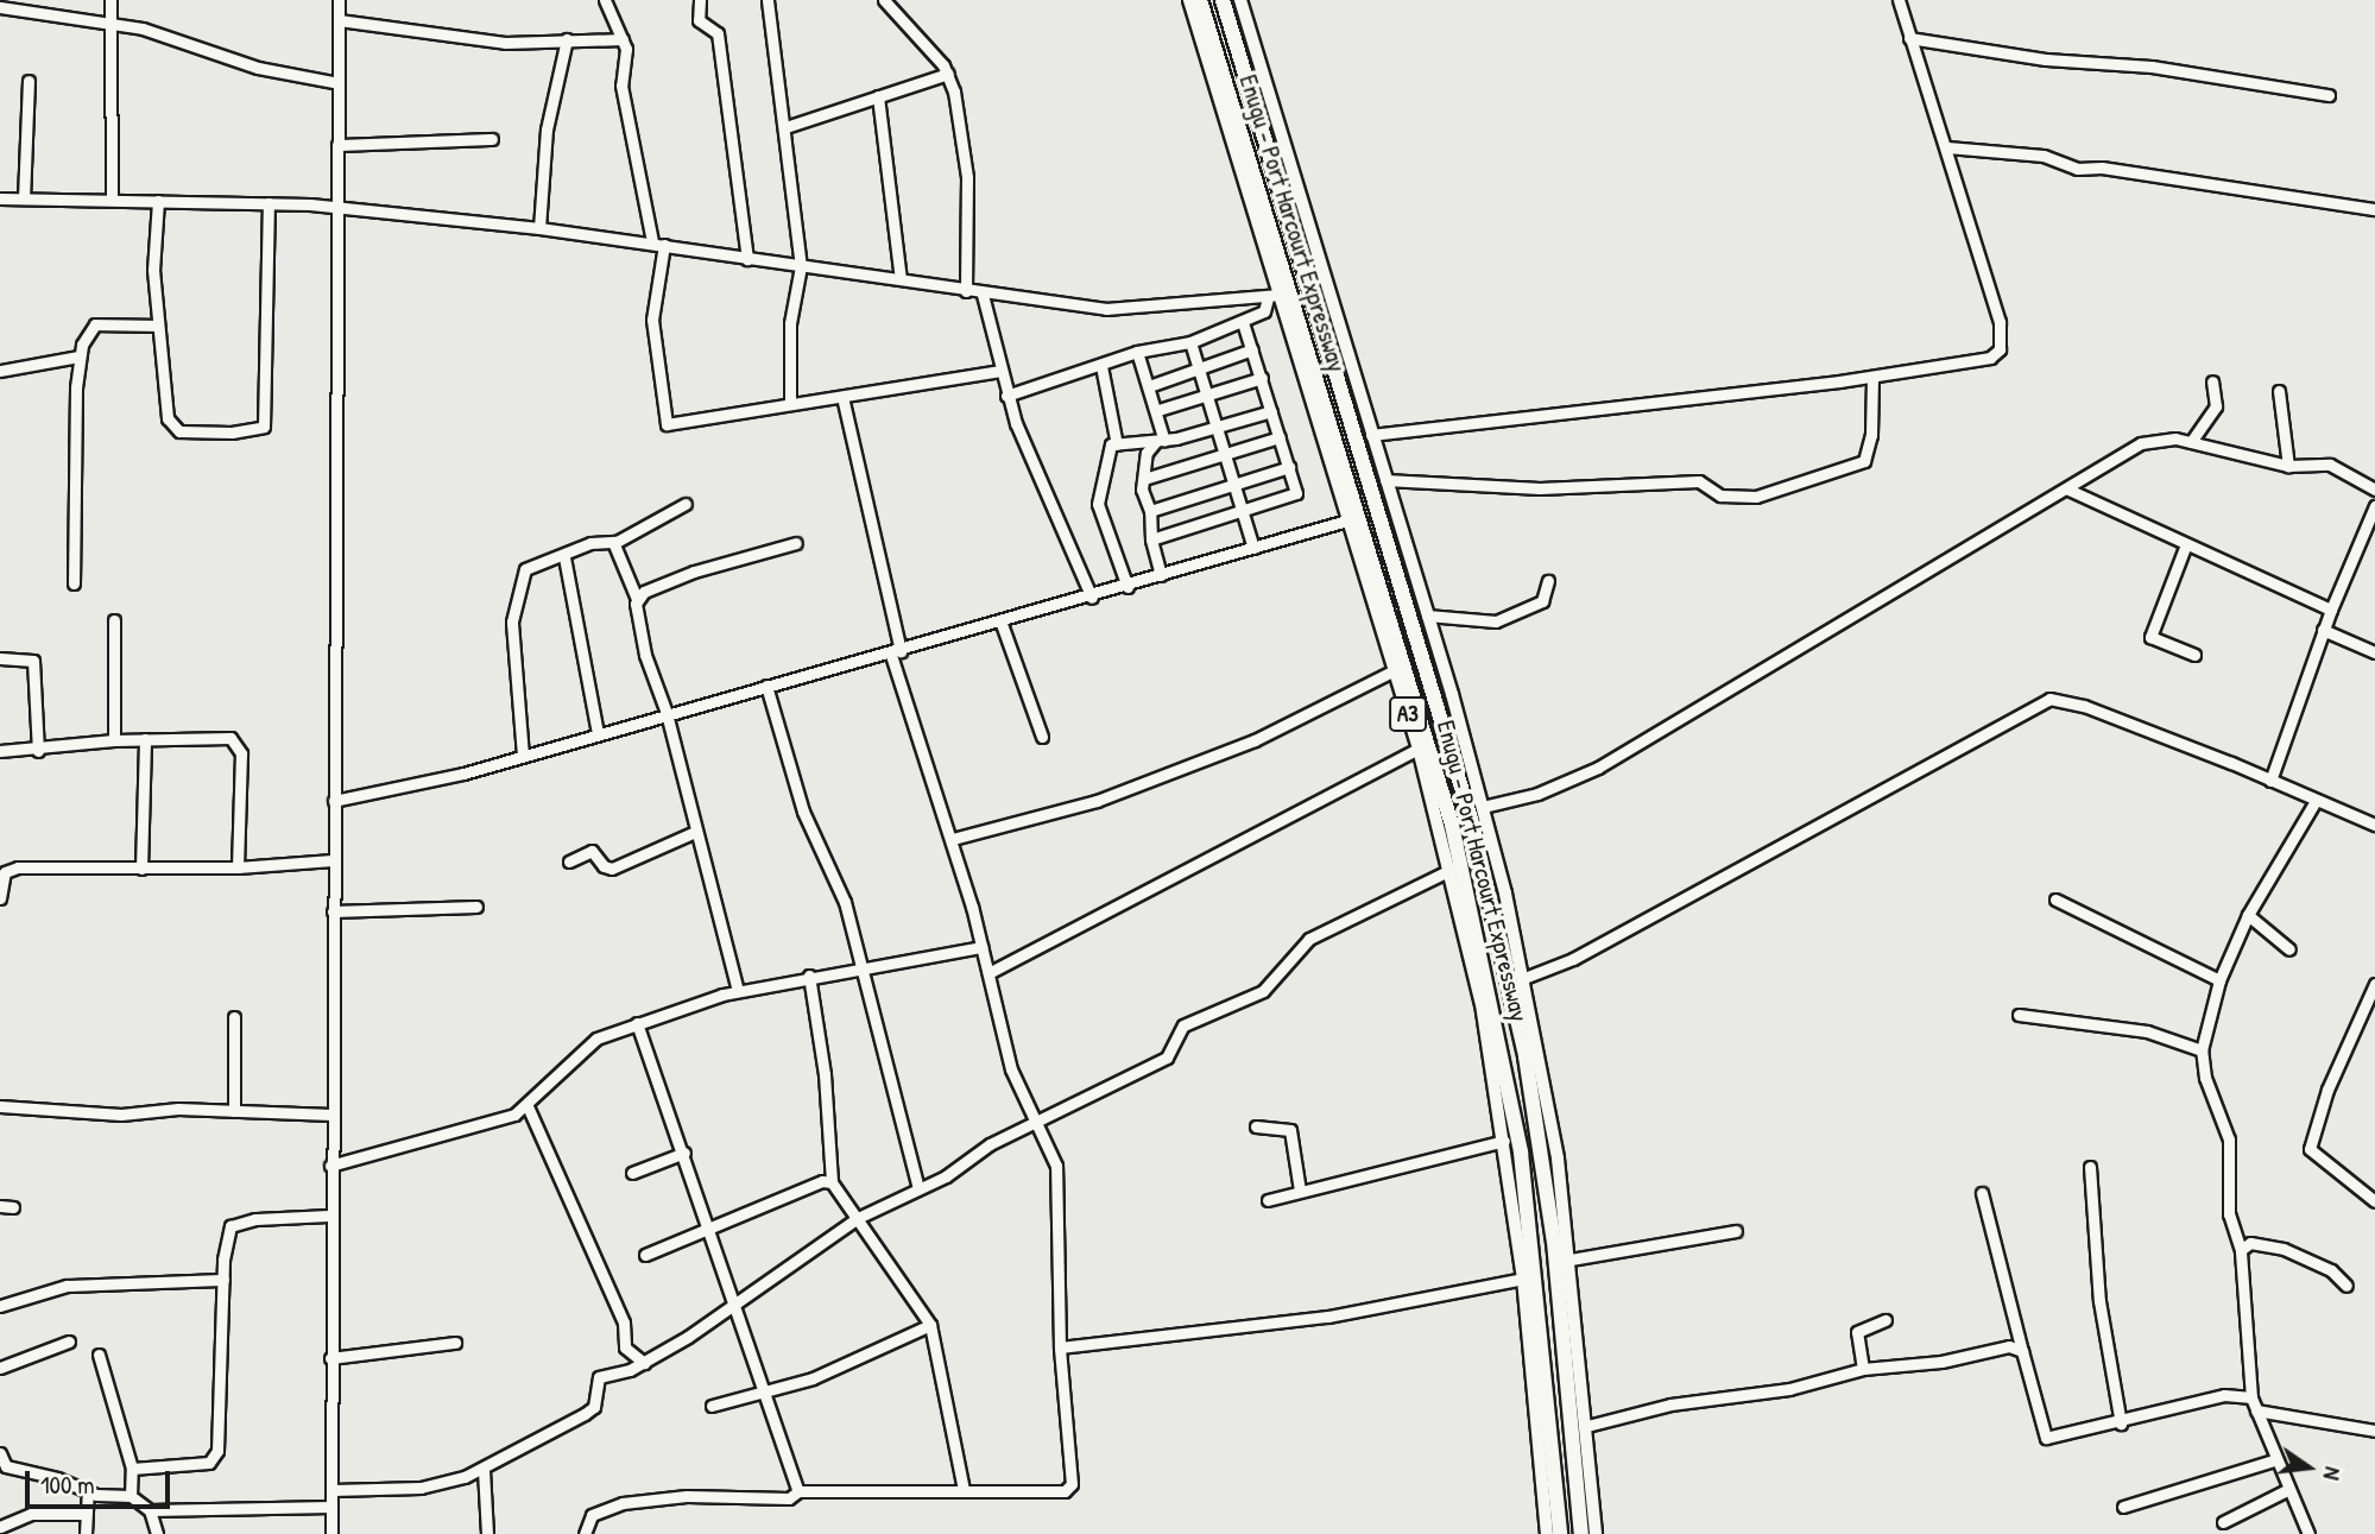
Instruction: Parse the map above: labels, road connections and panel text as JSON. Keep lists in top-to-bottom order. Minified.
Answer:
{"streets":{"highway":["Enugu - Port Harcourt Expressway","A3"]},"scale_bar":"100 m","north":"right"}
